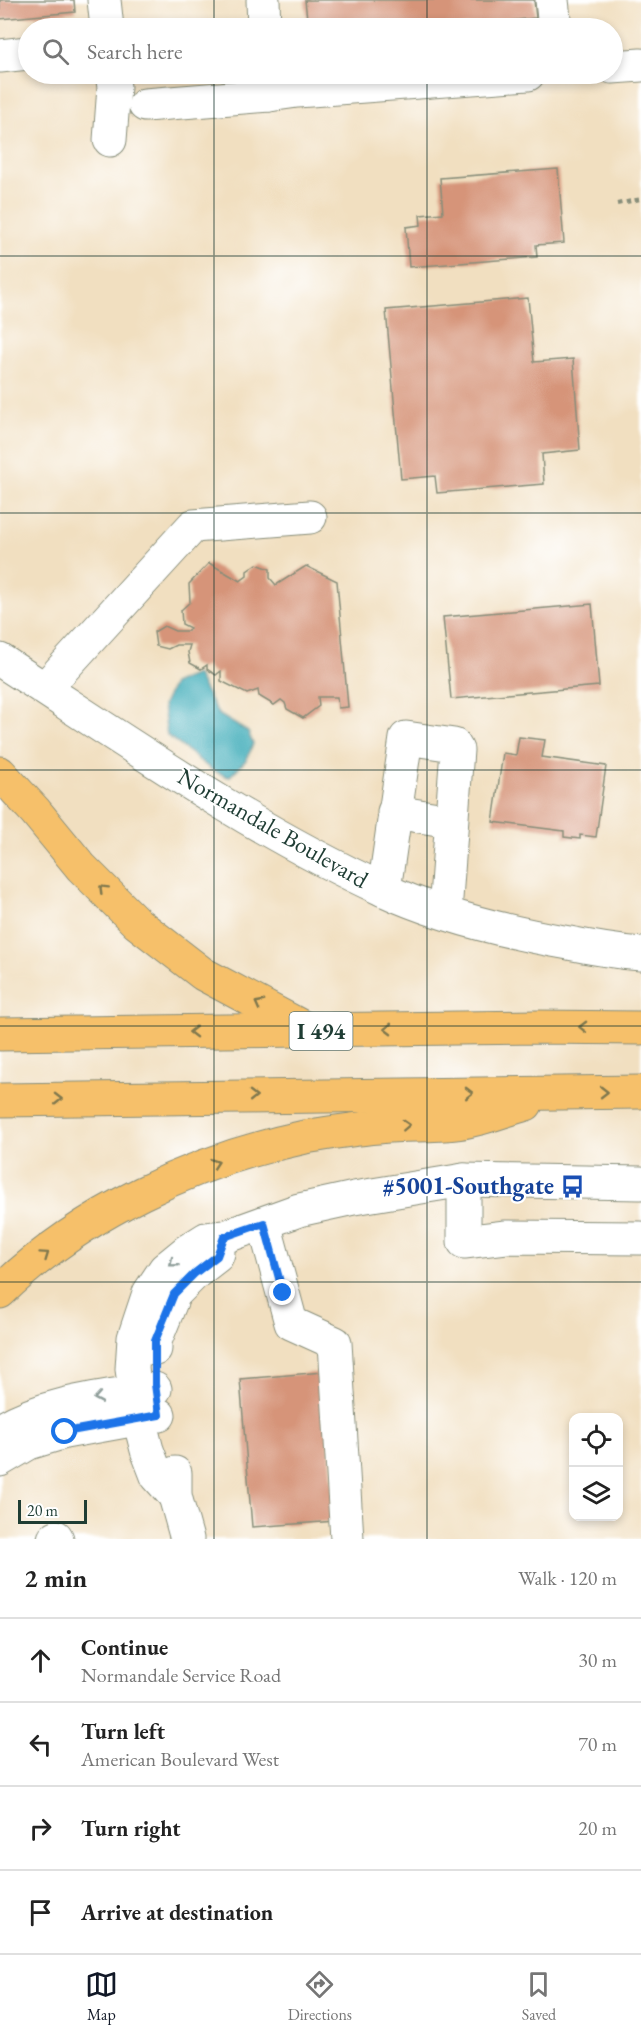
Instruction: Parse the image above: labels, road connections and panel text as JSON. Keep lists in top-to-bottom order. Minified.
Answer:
{"streets":{"highway":["I 494"],"street":["Normandale Boulevard"]},"places":{"bus stop":["#5001-Southgate"]},"scale_bar":"20 m","page":{"search":"Search here","scale":"20 m","heading":["2 min","Walk · 120 m"],"list":[["Continue","Normandale Service Road","30 m"],["Turn left","American Boulevard West","70 m"],["Turn right","20 m"],"Arrive at destination"],"nav":["Map","Directions","Saved"]}}
